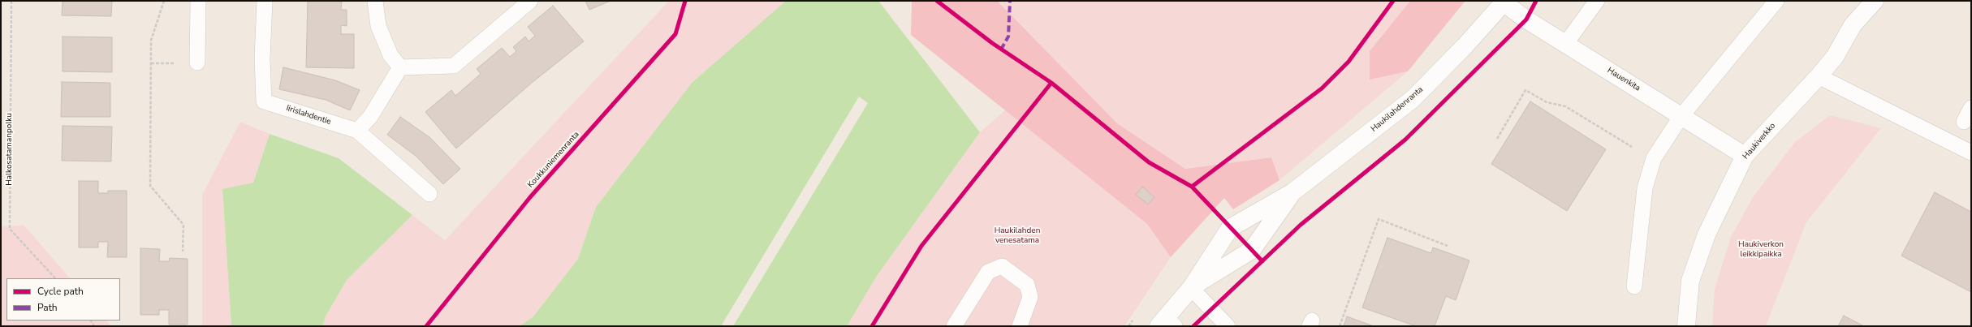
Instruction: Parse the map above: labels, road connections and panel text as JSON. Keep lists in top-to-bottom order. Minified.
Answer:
{"streets":{"street":["Hauenkita","Haukilahdenranta","Haukiverkko"],"lane":["Iirislahdentie"],"path":["Halkosatamanpolku"],"cycle path":["Koukkuniemenranta"]},"crossings":[["Hauenkita","Haukilahdenranta"],["Hauenkita","Haukiverkko"]],"parks":["Haukilahden venesatama","Haukiverkon leikkipaikka"],"legend":["Cycle path","Path"]}
